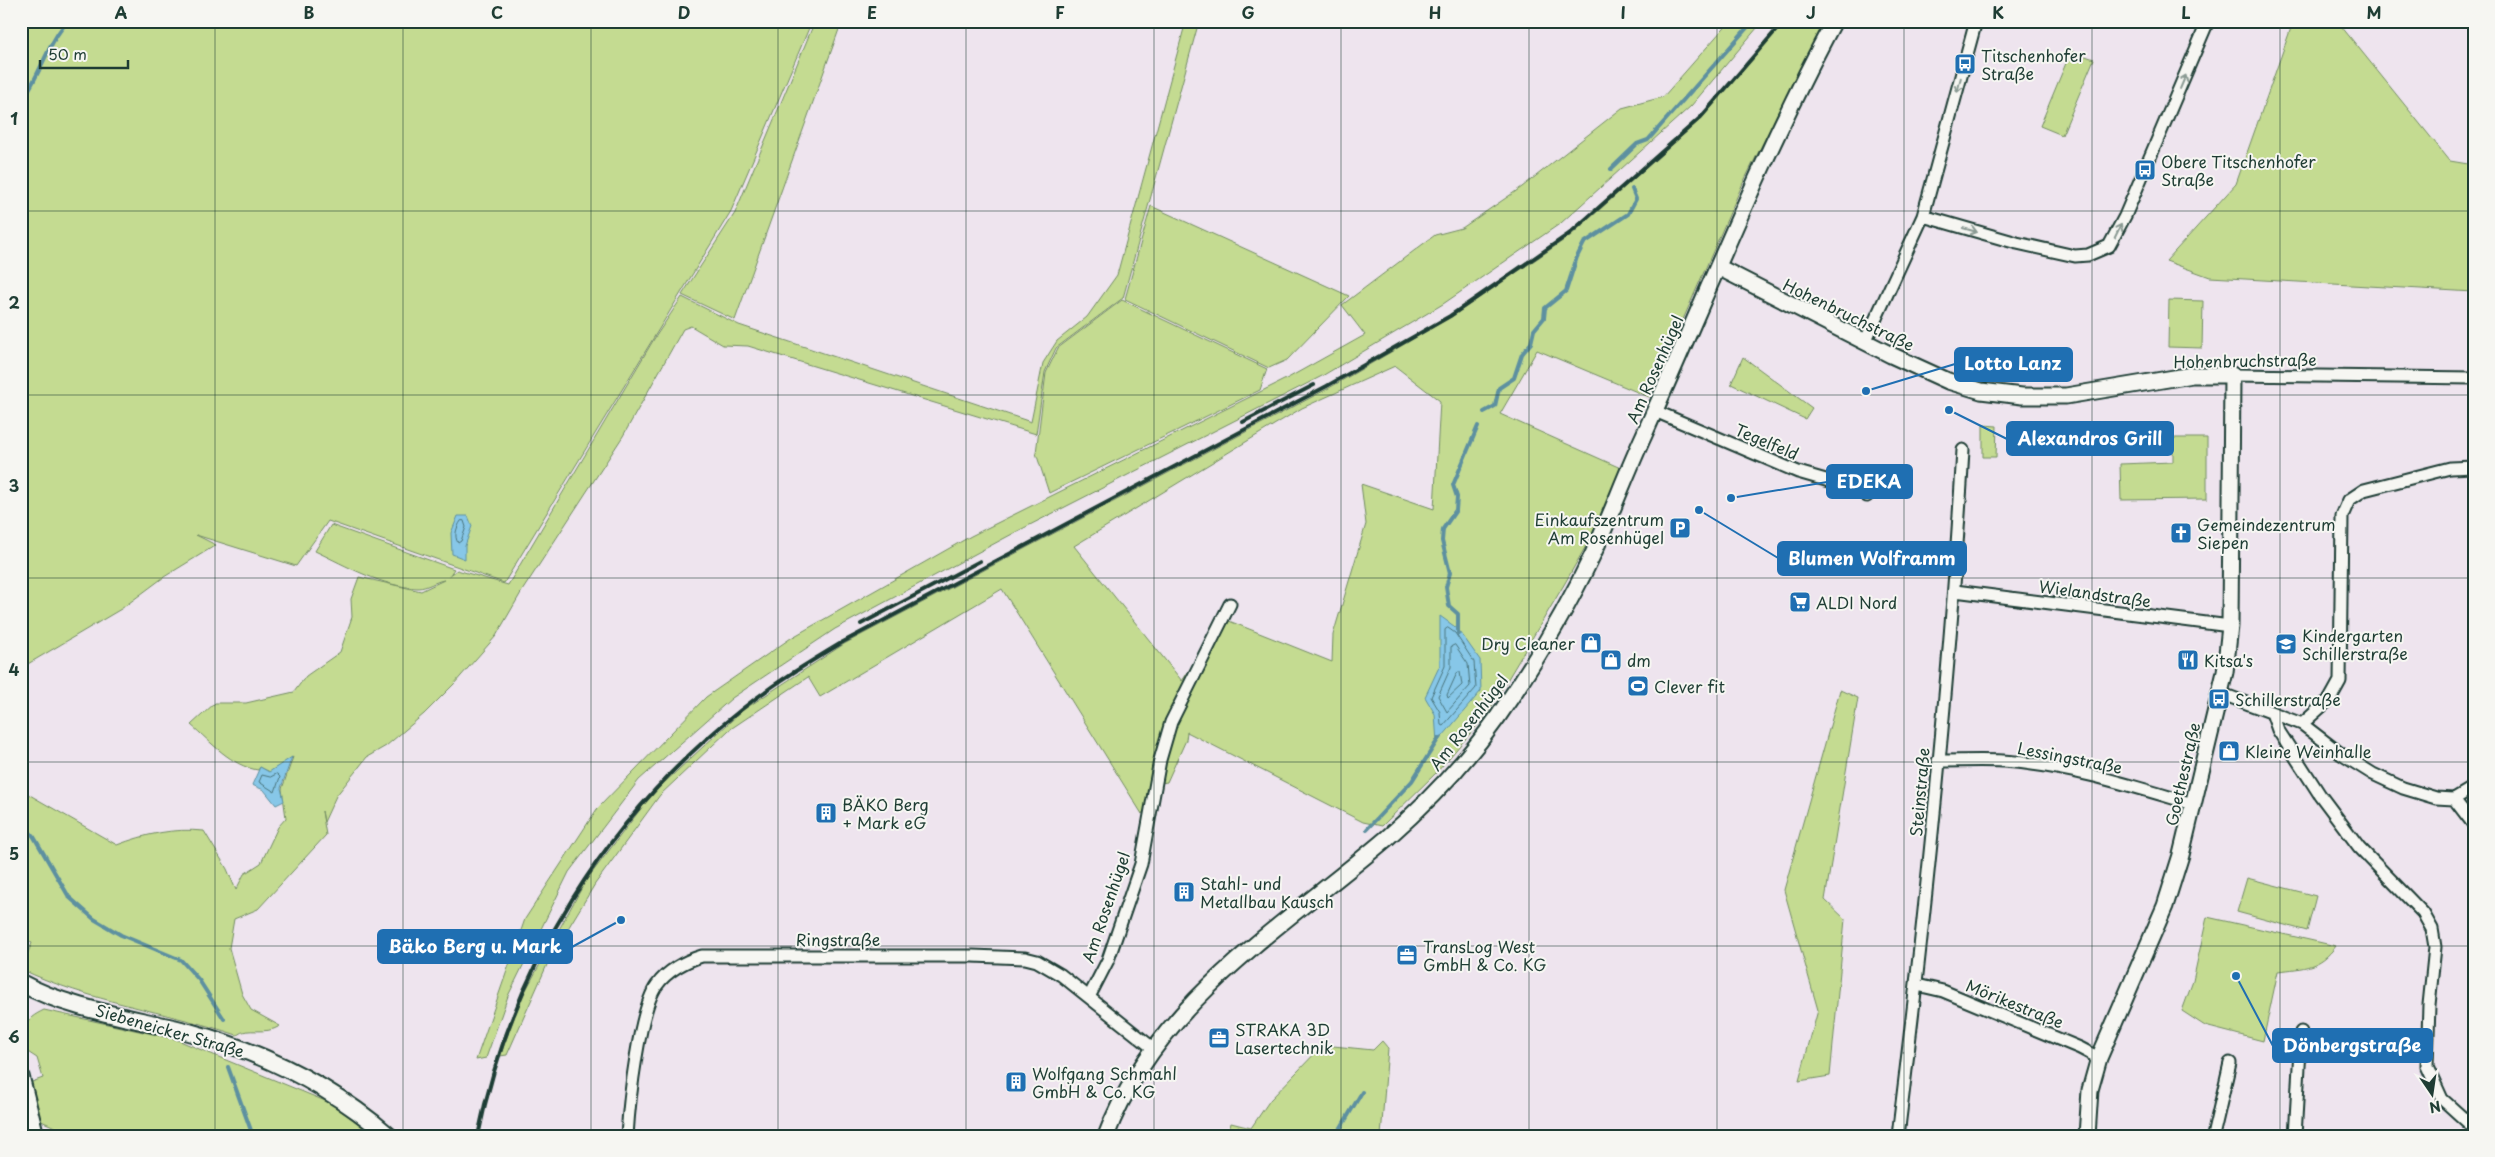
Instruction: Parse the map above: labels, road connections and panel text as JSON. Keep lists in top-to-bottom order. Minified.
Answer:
{"streets":{"main road":["Siebeneicker Straße"],"street":["Hohenbruchstraße","Am Rosenhügel","Tegelfeld","Wielandstraße","Lessingstraße","Goethestraße","Steinstraße","Ringstraße","Mörikestraße"]},"crossings":[["Hohenbruchstraße","Am Rosenhügel"],["Hohenbruchstraße","Goethestraße"],["Am Rosenhügel","Tegelfeld"],["Am Rosenhügel","Ringstraße"],["Wielandstraße","Goethestraße"],["Wielandstraße","Steinstraße"],["Lessingstraße","Goethestraße"],["Lessingstraße","Steinstraße"],["Goethestraße","Mörikestraße"],["Steinstraße","Mörikestraße"]],"places":{"bus stop":["Titschenhofer Straße","Obere Titschenhofer Straße","Schillerstraße"],"other":["Lotto Lanz","Alexandros Grill","EDEKA","Blumen Wolframm","Bäko Berg u. Mark","Dönbergstraße"],"parking":["Einkaufszentrum Am Rosenhügel"],"church":["Gemeindezentrum Siepen"],"supermarket":["ALDI Nord"],"shop":["Dry Cleaner","dm","Kleine Weinhalle"],"school or university":["Kindergarten Schillerstraße"],"restaurant":["Kitsa's"],"sports":["Clever fit"],"building":["BÄKO Berg + Mark eG","Stahl- und Metallbau Kausch","Wolfgang Schmahl GmbH & Co. KG"],"office":["TransLog West GmbH & Co. KG","STRAKA 3D Lasertechnik"]},"scale_bar":"50 m","north":"bottom","grid":{"columns":["A","B","C","D","E","F","G","H","I","J","K","L","M"],"rows":["1","2","3","4","5","6"]}}
